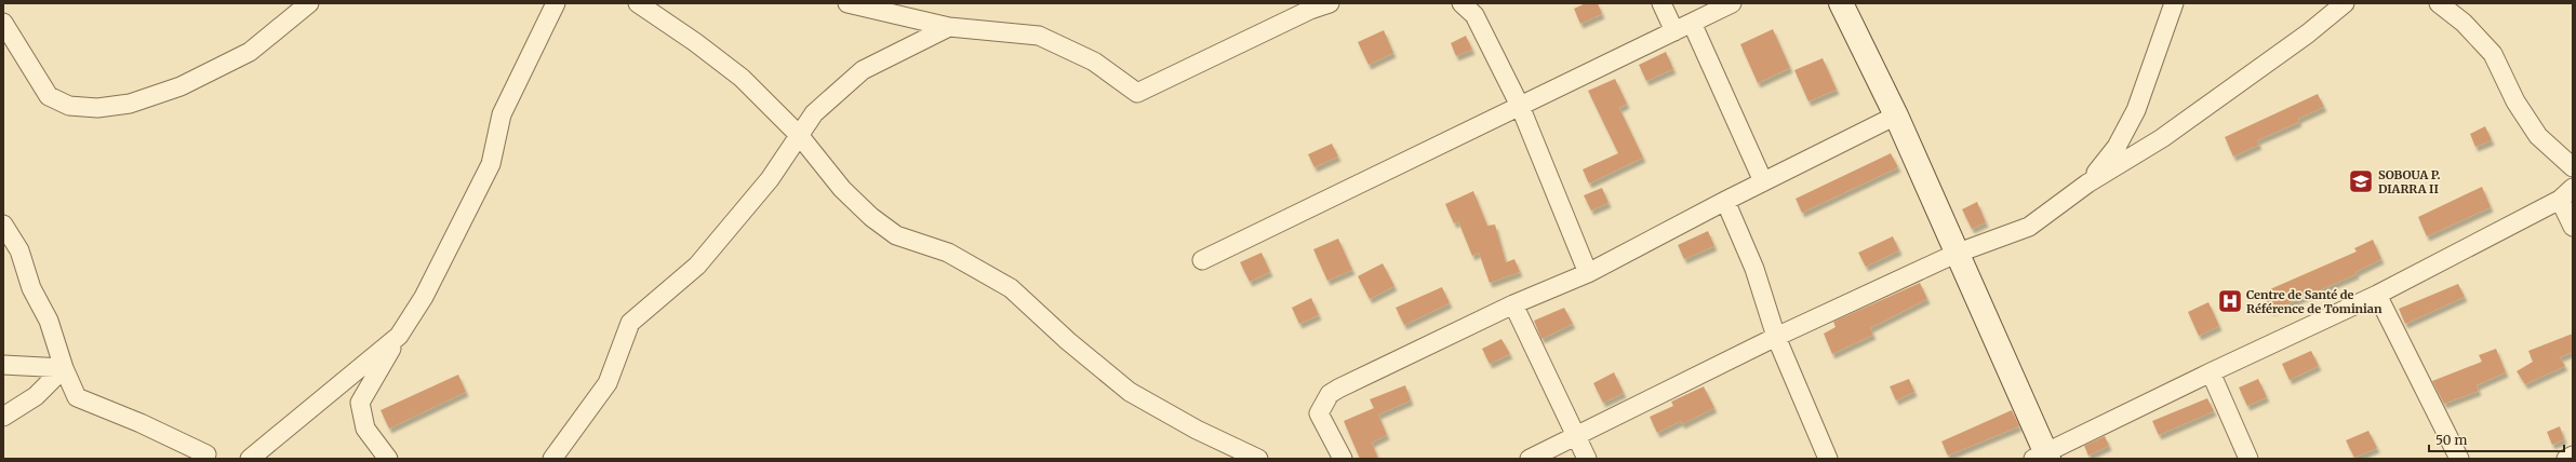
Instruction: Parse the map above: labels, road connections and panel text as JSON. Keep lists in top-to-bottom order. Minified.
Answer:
{"places":{"school or university":["SOBOUA P. DIARRA II"],"hospital":["Centre de Santé de Référence de Tominian"]},"scale_bar":"50 m"}
